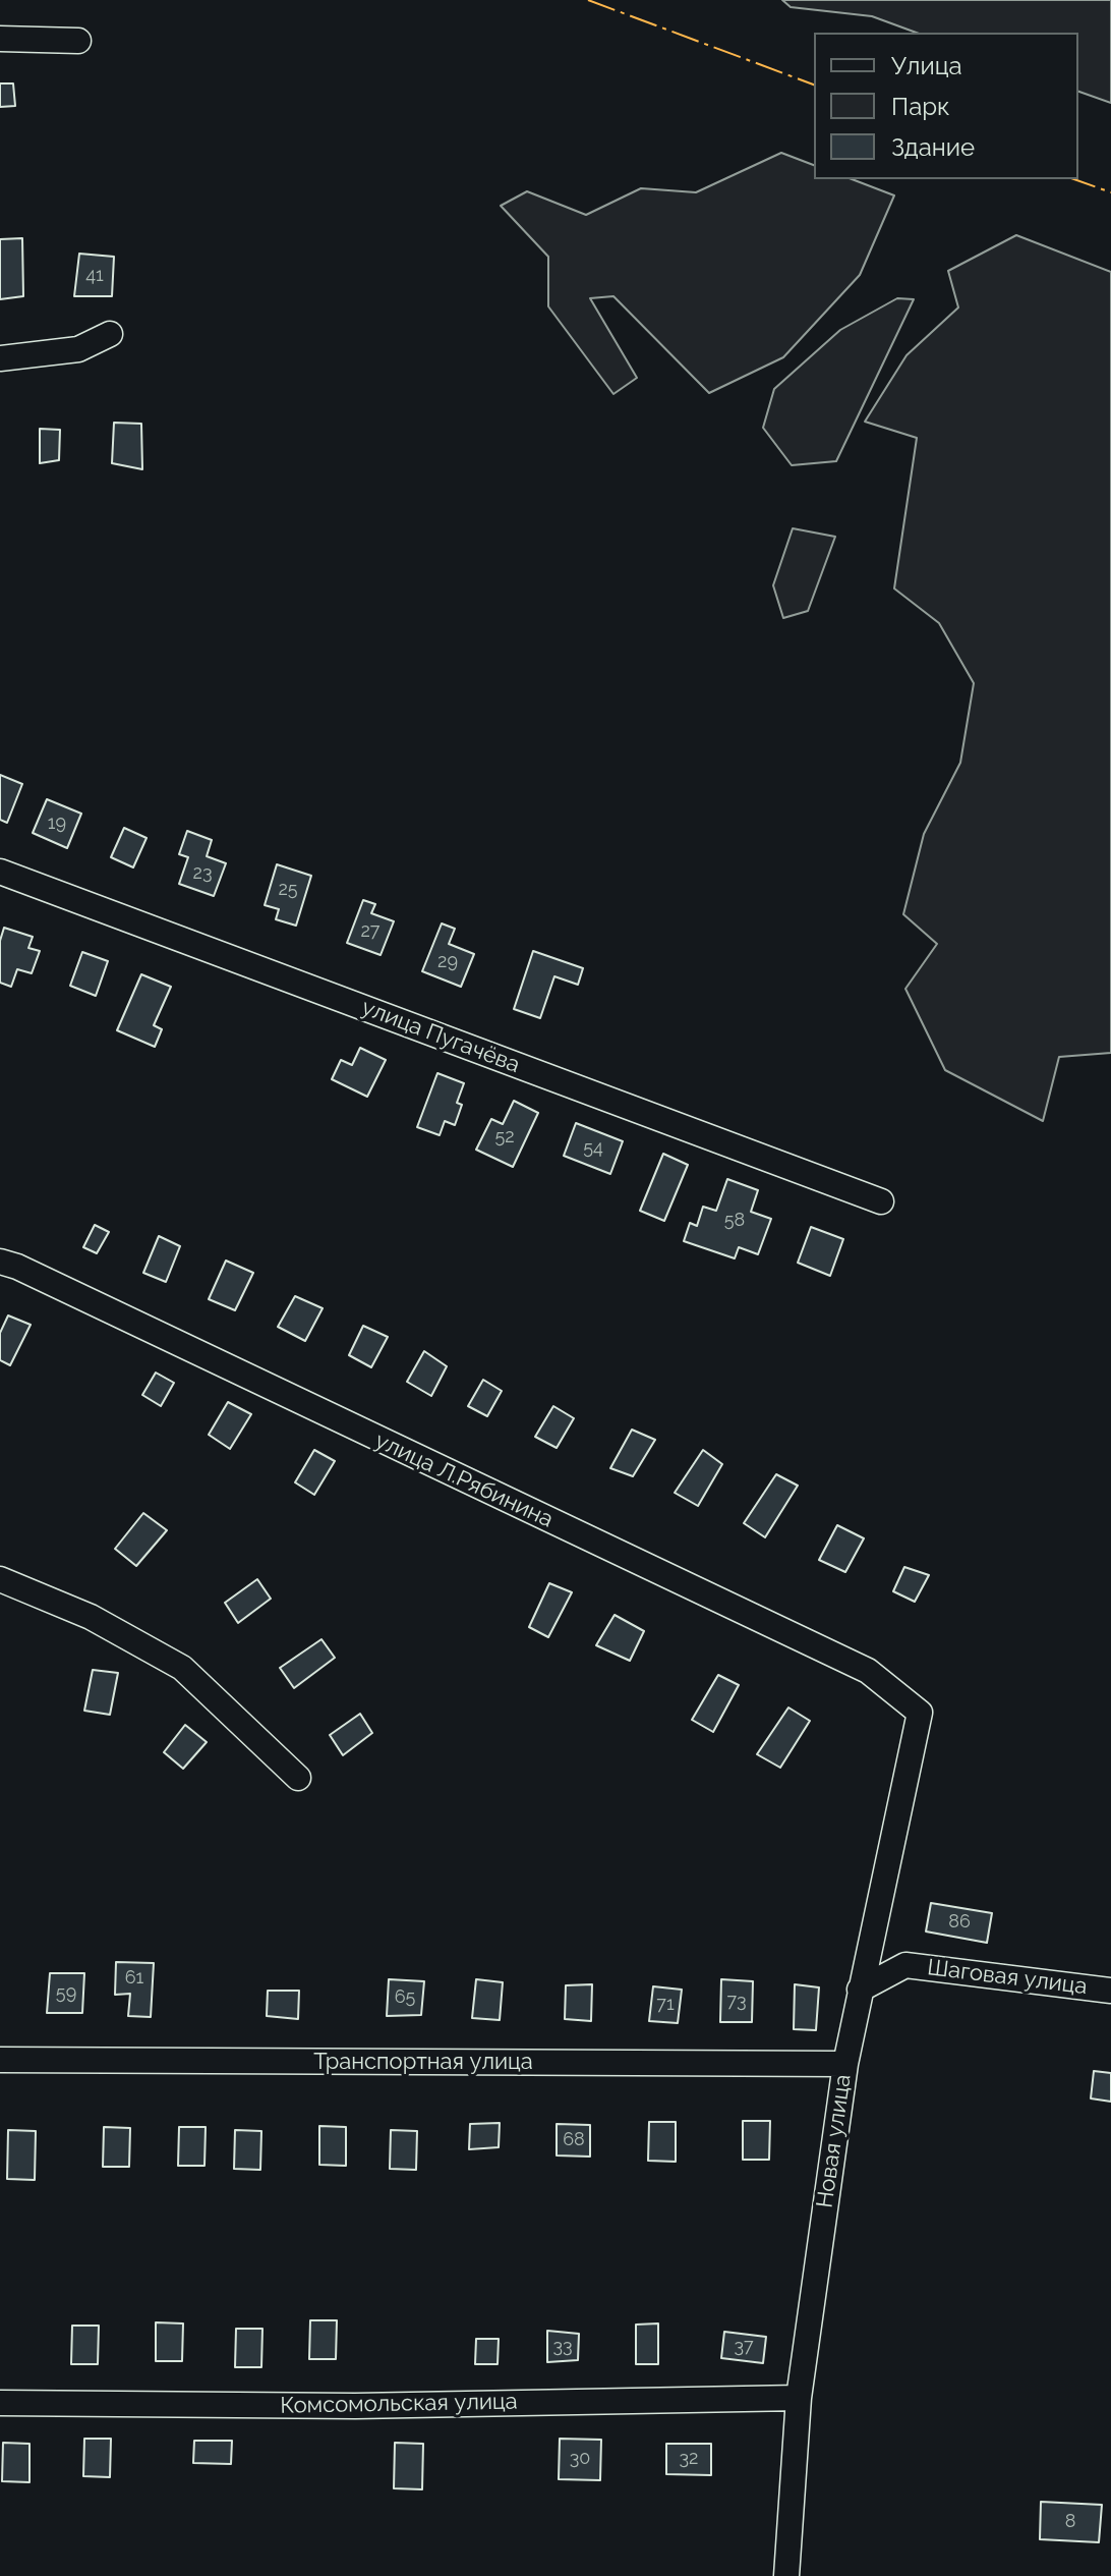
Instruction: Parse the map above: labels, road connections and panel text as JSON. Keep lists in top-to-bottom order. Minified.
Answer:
{"streets":{"street":["улица Пугачёва","улица Л.Рябинина","Шаговая улица","Транспортная улица","Новая улица","Комсомольская улица"]},"crossings":[["улица Л.Рябинина","Новая улица"],["Шаговая улица","Новая улица"],["Транспортная улица","Новая улица"],["Новая улица","Комсомольская улица"]],"house_numbers":["41","19","23","25","27","29","52","54","58","86","61","59","65","73","71","68","33","37","30","32","8"],"legend":["Улица","Парк","Здание"]}
